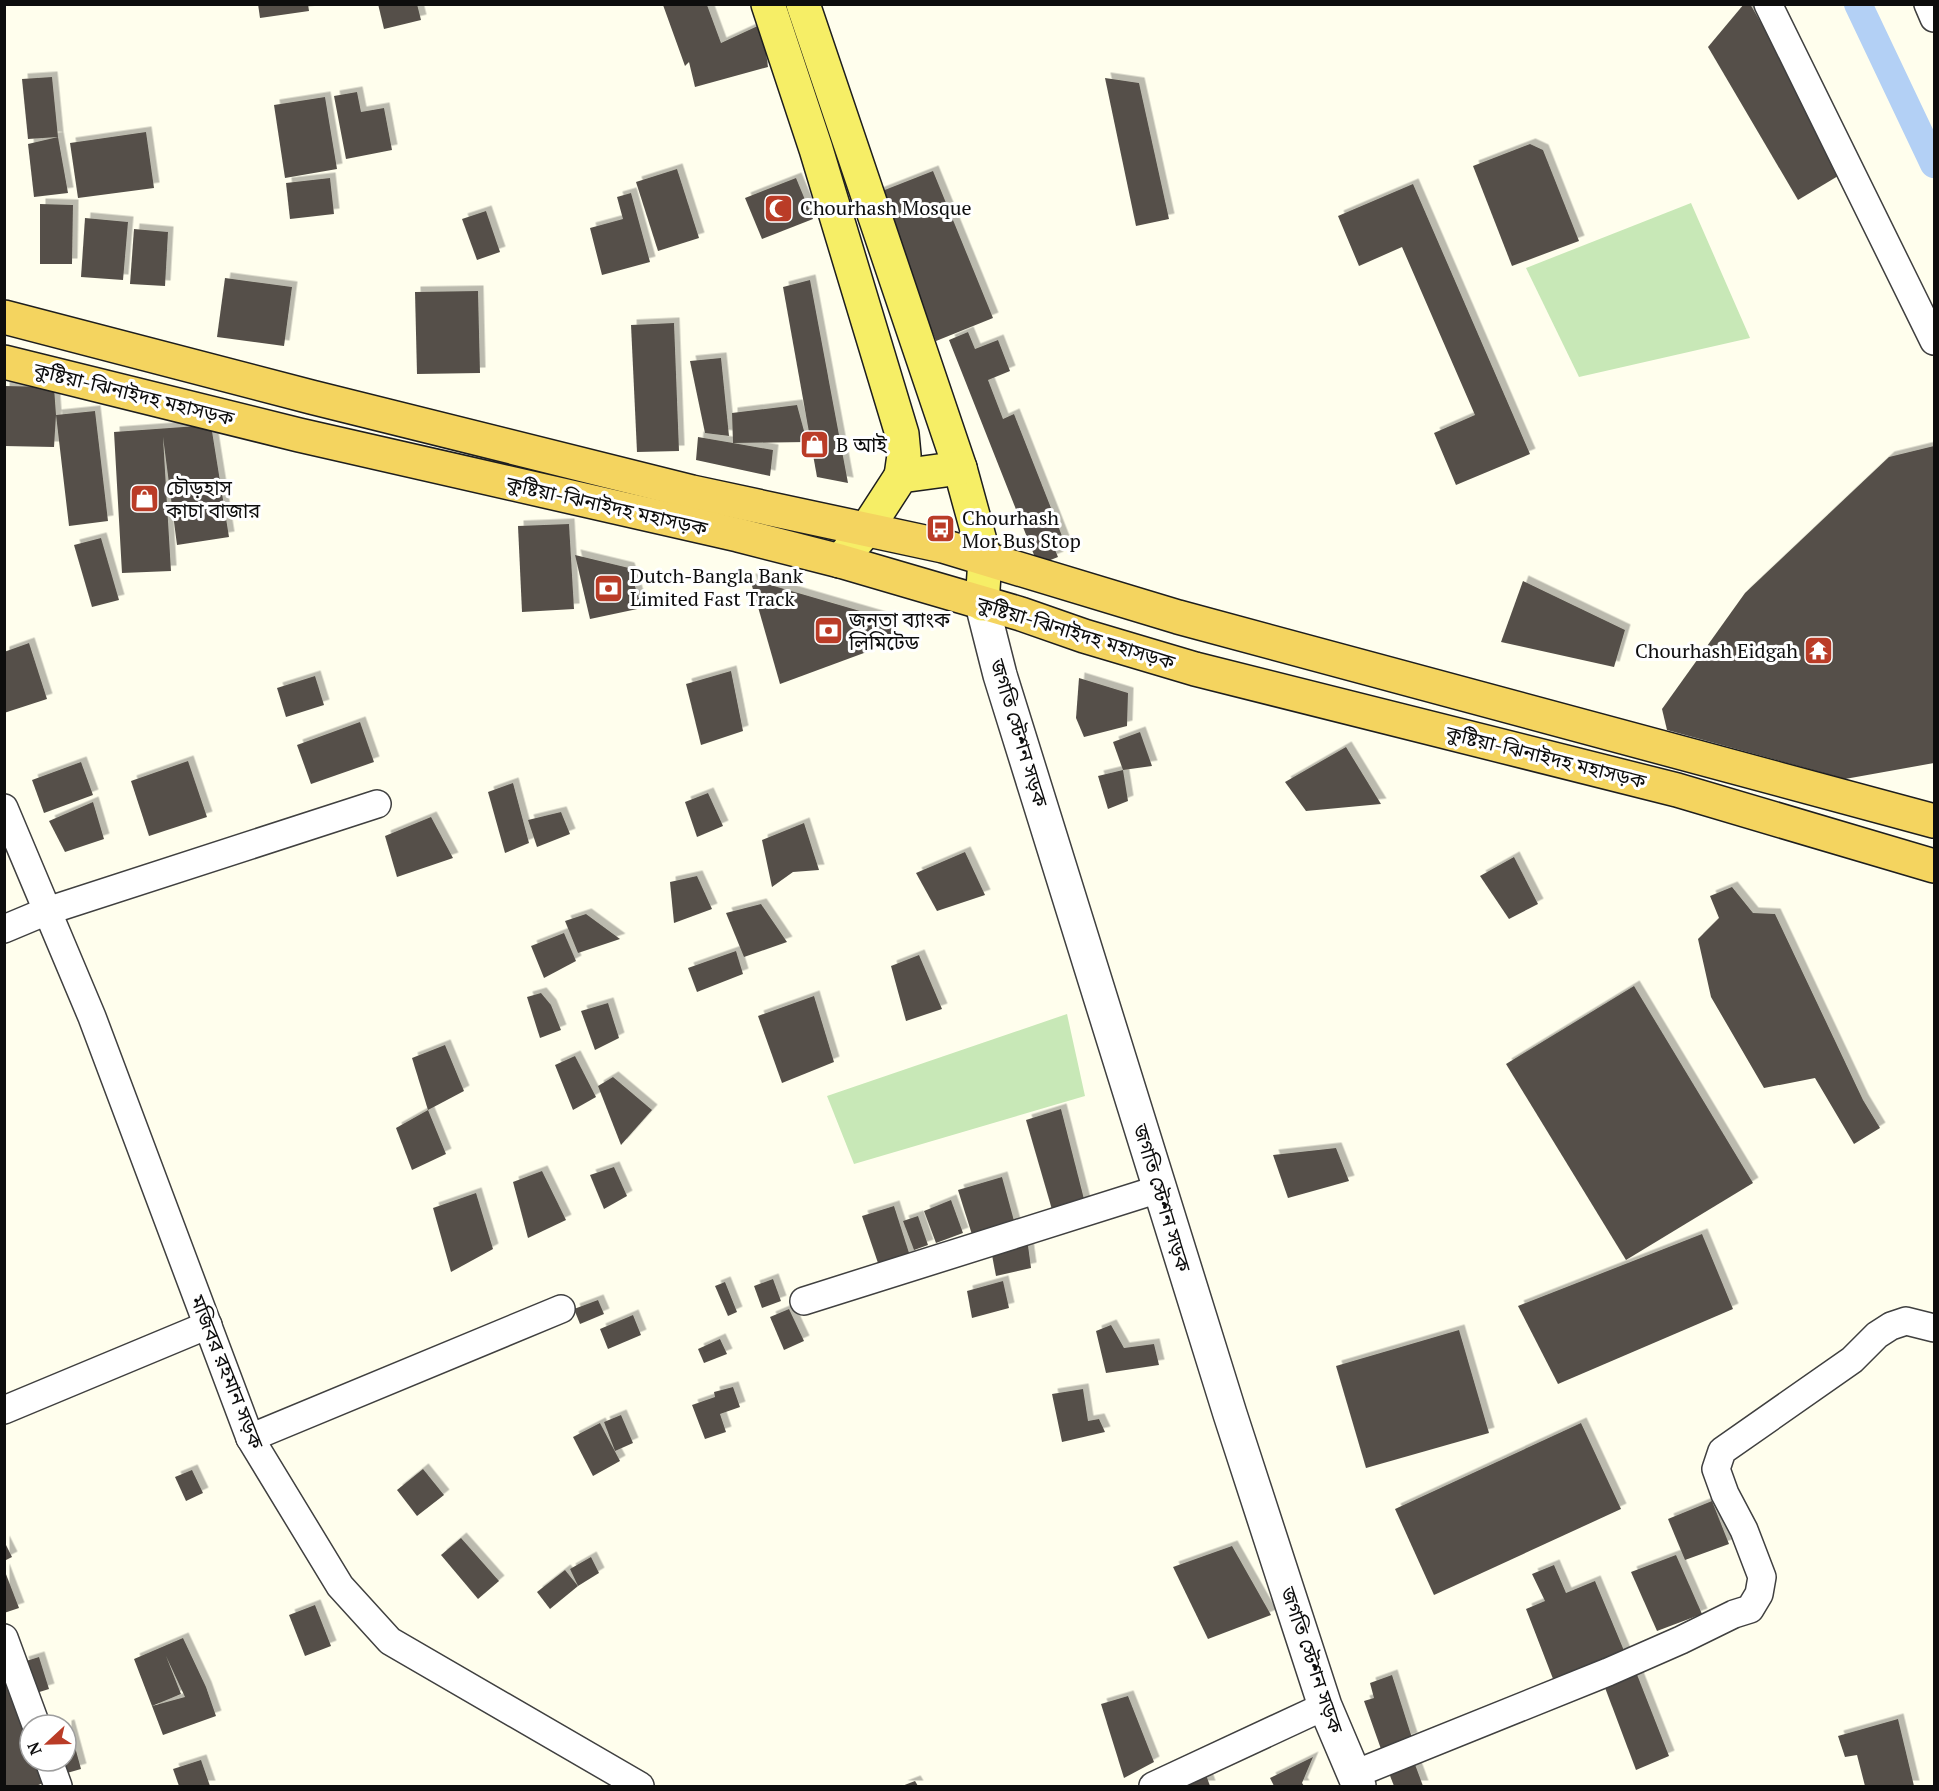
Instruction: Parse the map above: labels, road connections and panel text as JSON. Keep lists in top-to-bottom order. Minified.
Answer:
{"streets":{"highway":["কুষ্টিয়া-ঝিনাইদহ মহাসড়ক"],"street":["জগতি স্টেশন সড়ক","মজিবর রহমান সড়ক"]},"crossings":[["কুষ্টিয়া-ঝিনাইদহ মহাসড়ক","জগতি স্টেশন সড়ক"]],"places":{"mosque":["Chourhash Mosque"],"shop":["B আই","চৌড়হাস কাচা বাজার"],"bus stop":["Chourhash Mor Bus Stop"],"bank":["Dutch-Bangla Bank Limited Fast Track","জনতা ব্যাংক লিমিটেড"],"temple":["Chourhash Eidgah"]},"north":"left"}
